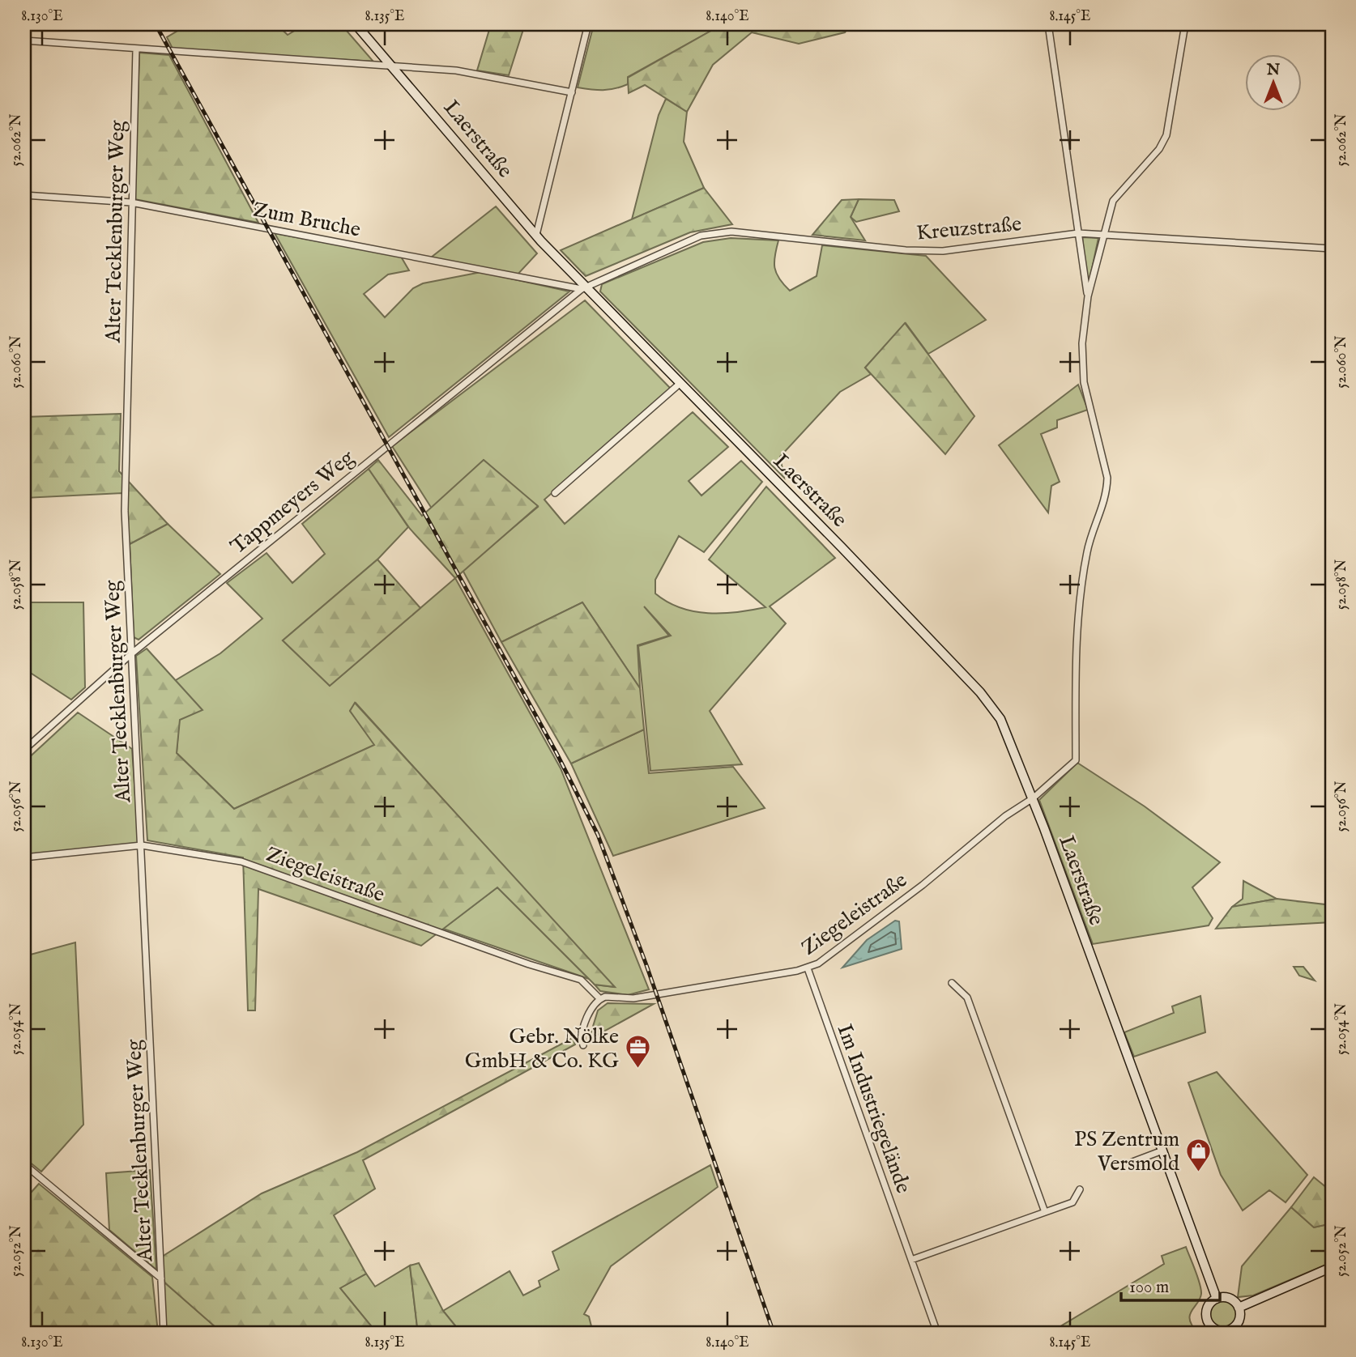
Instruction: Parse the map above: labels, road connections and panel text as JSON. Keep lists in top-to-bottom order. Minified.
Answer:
{"streets":{"main road":["Laerstraße"],"street":["Zum Bruche","Kreuzstraße","Alter Tecklenburger Weg","Tappmeyers Weg","Ziegeleistraße","Im Industriegelände"]},"crossings":[["Laerstraße","Zum Bruche"],["Laerstraße","Kreuzstraße"],["Laerstraße","Tappmeyers Weg"],["Laerstraße","Ziegeleistraße"],["Zum Bruche","Kreuzstraße"],["Zum Bruche","Alter Tecklenburger Weg"],["Zum Bruche","Tappmeyers Weg"],["Kreuzstraße","Tappmeyers Weg"],["Alter Tecklenburger Weg","Tappmeyers Weg"],["Alter Tecklenburger Weg","Ziegeleistraße"],["Ziegeleistraße","Im Industriegelände"]],"places":{"office":["Gebr. Nölke GmbH & Co. KG"],"shop":["PS Zentrum Versmold"]},"scale_bar":"100 m","north":"top","coordinates":["8.130°E","8.135°E","8.140°E","8.145°E","52.062°N","52.060°N","52.058°N","52.056°N","52.054°N","52.052°N"]}
